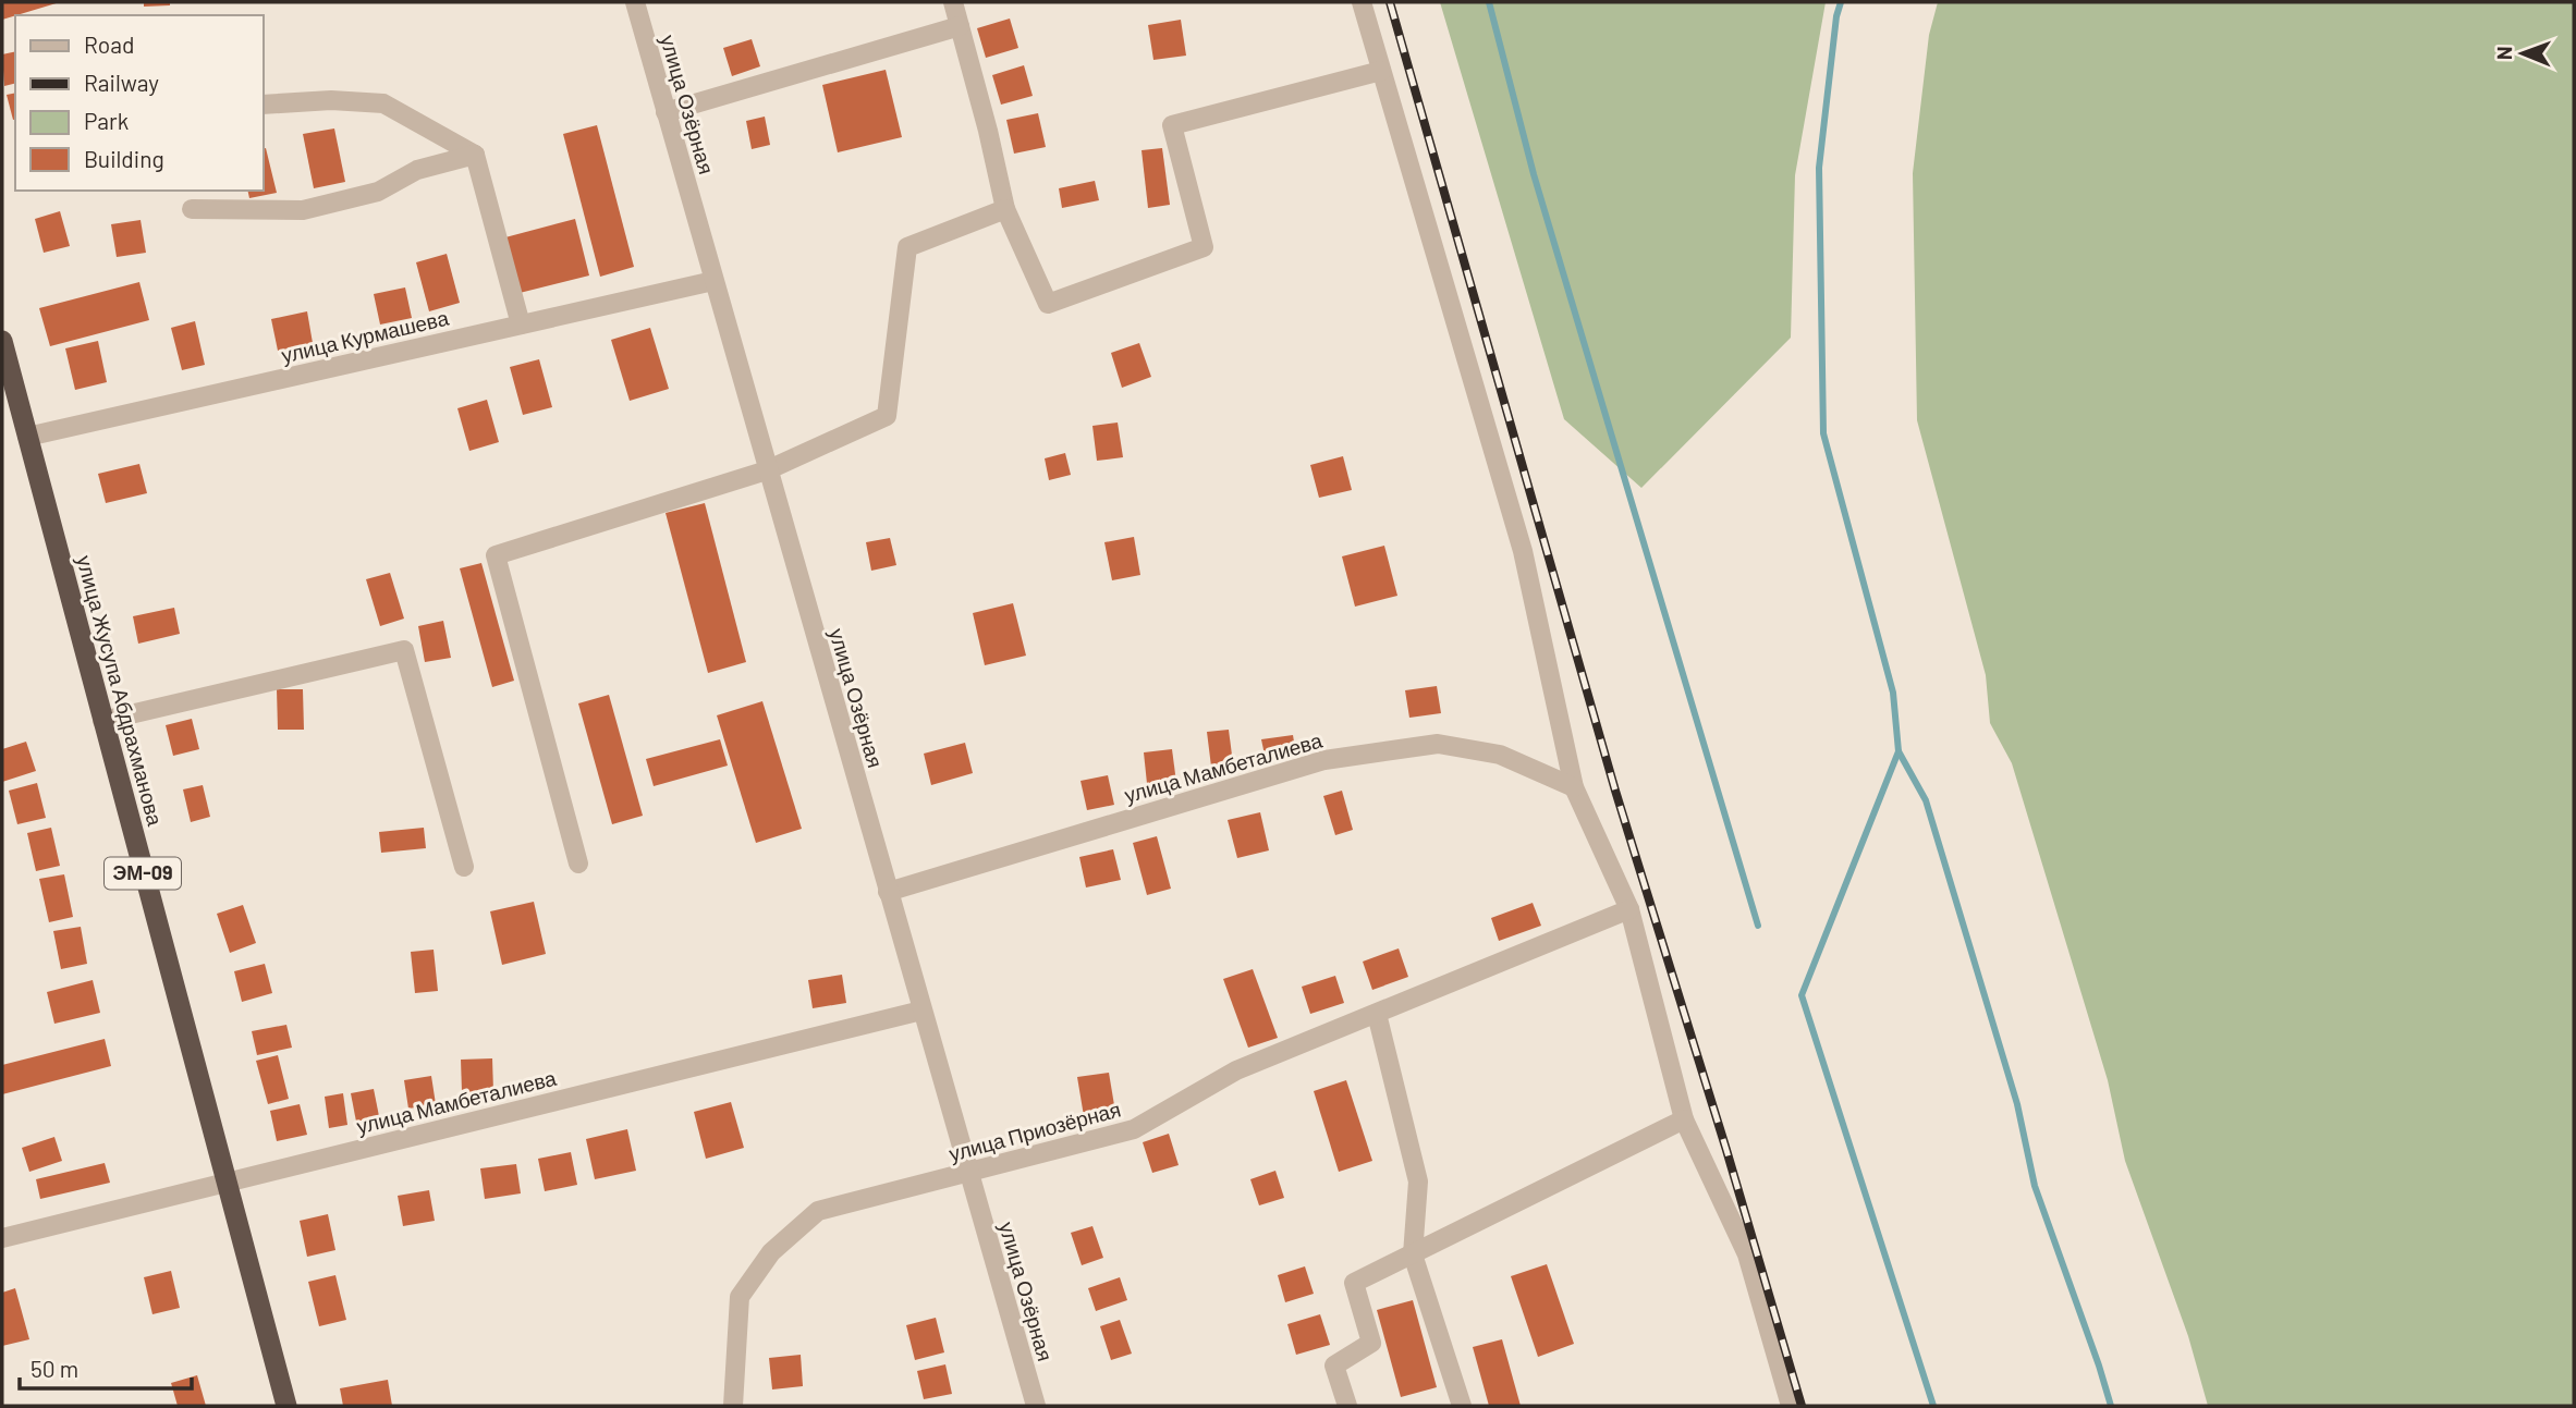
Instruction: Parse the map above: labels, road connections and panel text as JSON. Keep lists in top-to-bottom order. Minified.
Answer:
{"streets":{"highway":["улица Жусупа Абдрахманова","ЭМ-09"],"street":["улица Озёрная","улица Курмашева","улица Мамбеталиева","улица Приозёрная"]},"crossings":[["улица Озёрная","улица Курмашева"],["улица Озёрная","улица Мамбеталиева"],["улица Озёрная","улица Приозёрная"],["улица Курмашева","улица Жусупа Абдрахманова"],["улица Жусупа Абдрахманова","улица Мамбеталиева"]],"legend":["Road","Railway","Park","Building"],"scale_bar":"50 m","north":"left"}
